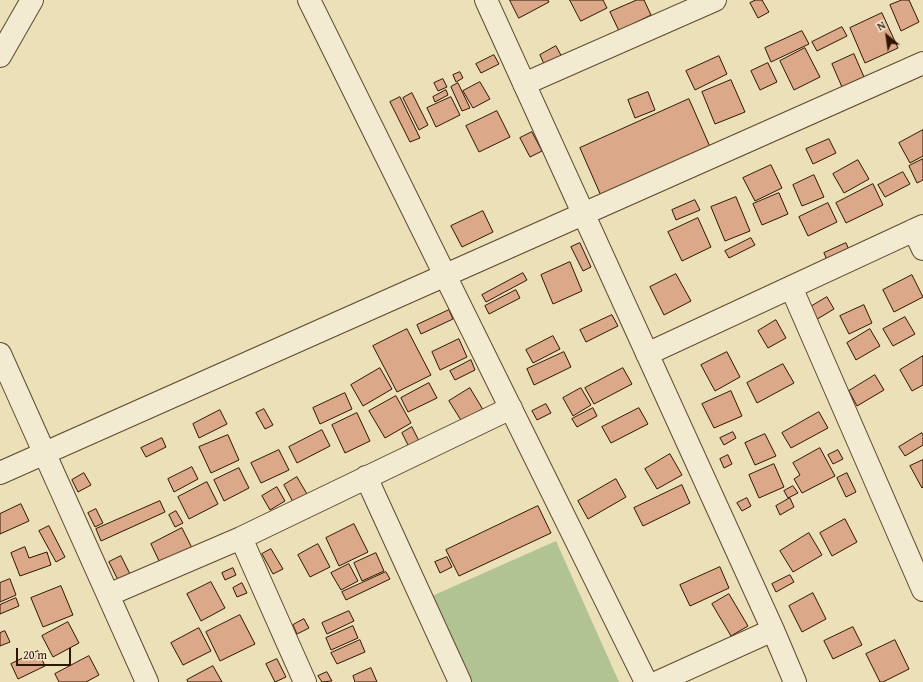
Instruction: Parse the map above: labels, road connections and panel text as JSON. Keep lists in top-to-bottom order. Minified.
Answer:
{"scale_bar":"20 m","north":"top left"}
